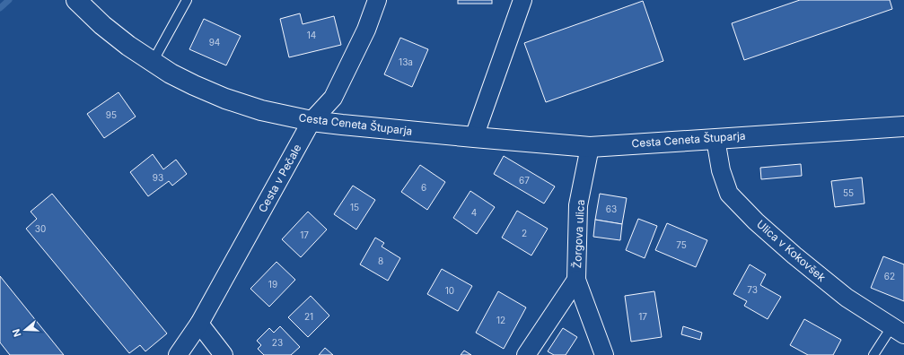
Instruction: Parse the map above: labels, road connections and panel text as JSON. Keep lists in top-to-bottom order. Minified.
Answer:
{"streets":{"street":["Cesta Ceneta Štuparja","Cesta v Pečale","Žorgova ulica","Ulica v Kokovšek"]},"crossings":[["Cesta Ceneta Štuparja","Cesta v Pečale"],["Cesta Ceneta Štuparja","Žorgova ulica"],["Cesta Ceneta Štuparja","Ulica v Kokovšek"]],"house_numbers":["14","94","13a","95","93","67","6","55","15","63","4","30","2","17","75","8","62","19","73","10","21","17","12","23"],"north":"left"}
